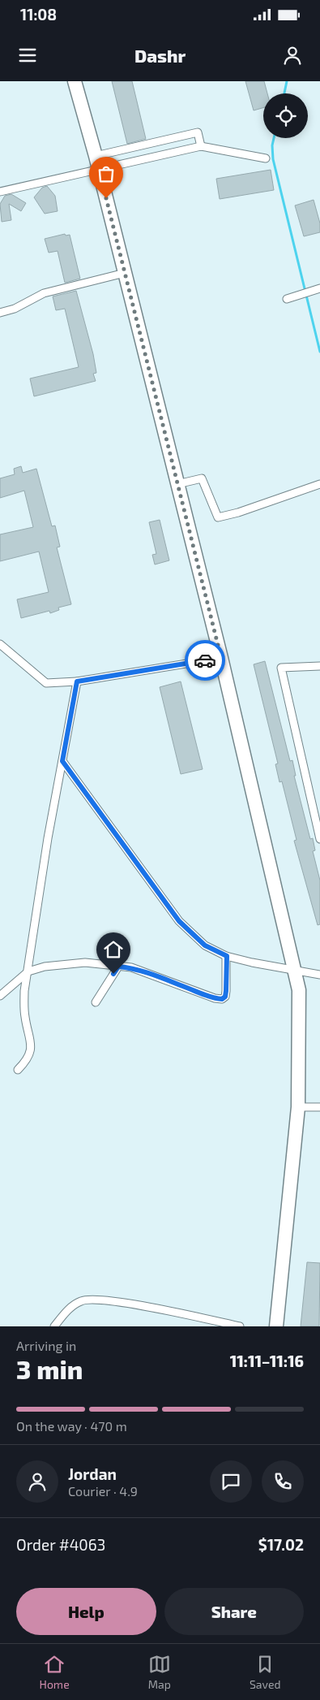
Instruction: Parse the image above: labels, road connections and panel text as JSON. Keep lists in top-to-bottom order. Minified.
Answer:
{"page":{"status":"11:08","header":"Dashr","heading":["3 min","Arriving in","11:11–11:16"],"panel":["Jordan","Courier · 4.9","Order #4063","$17.02"],"bar":"On the way · 470 m","buttons":["Help","Share"],"tabs":["Home","Map","Saved"]}}
